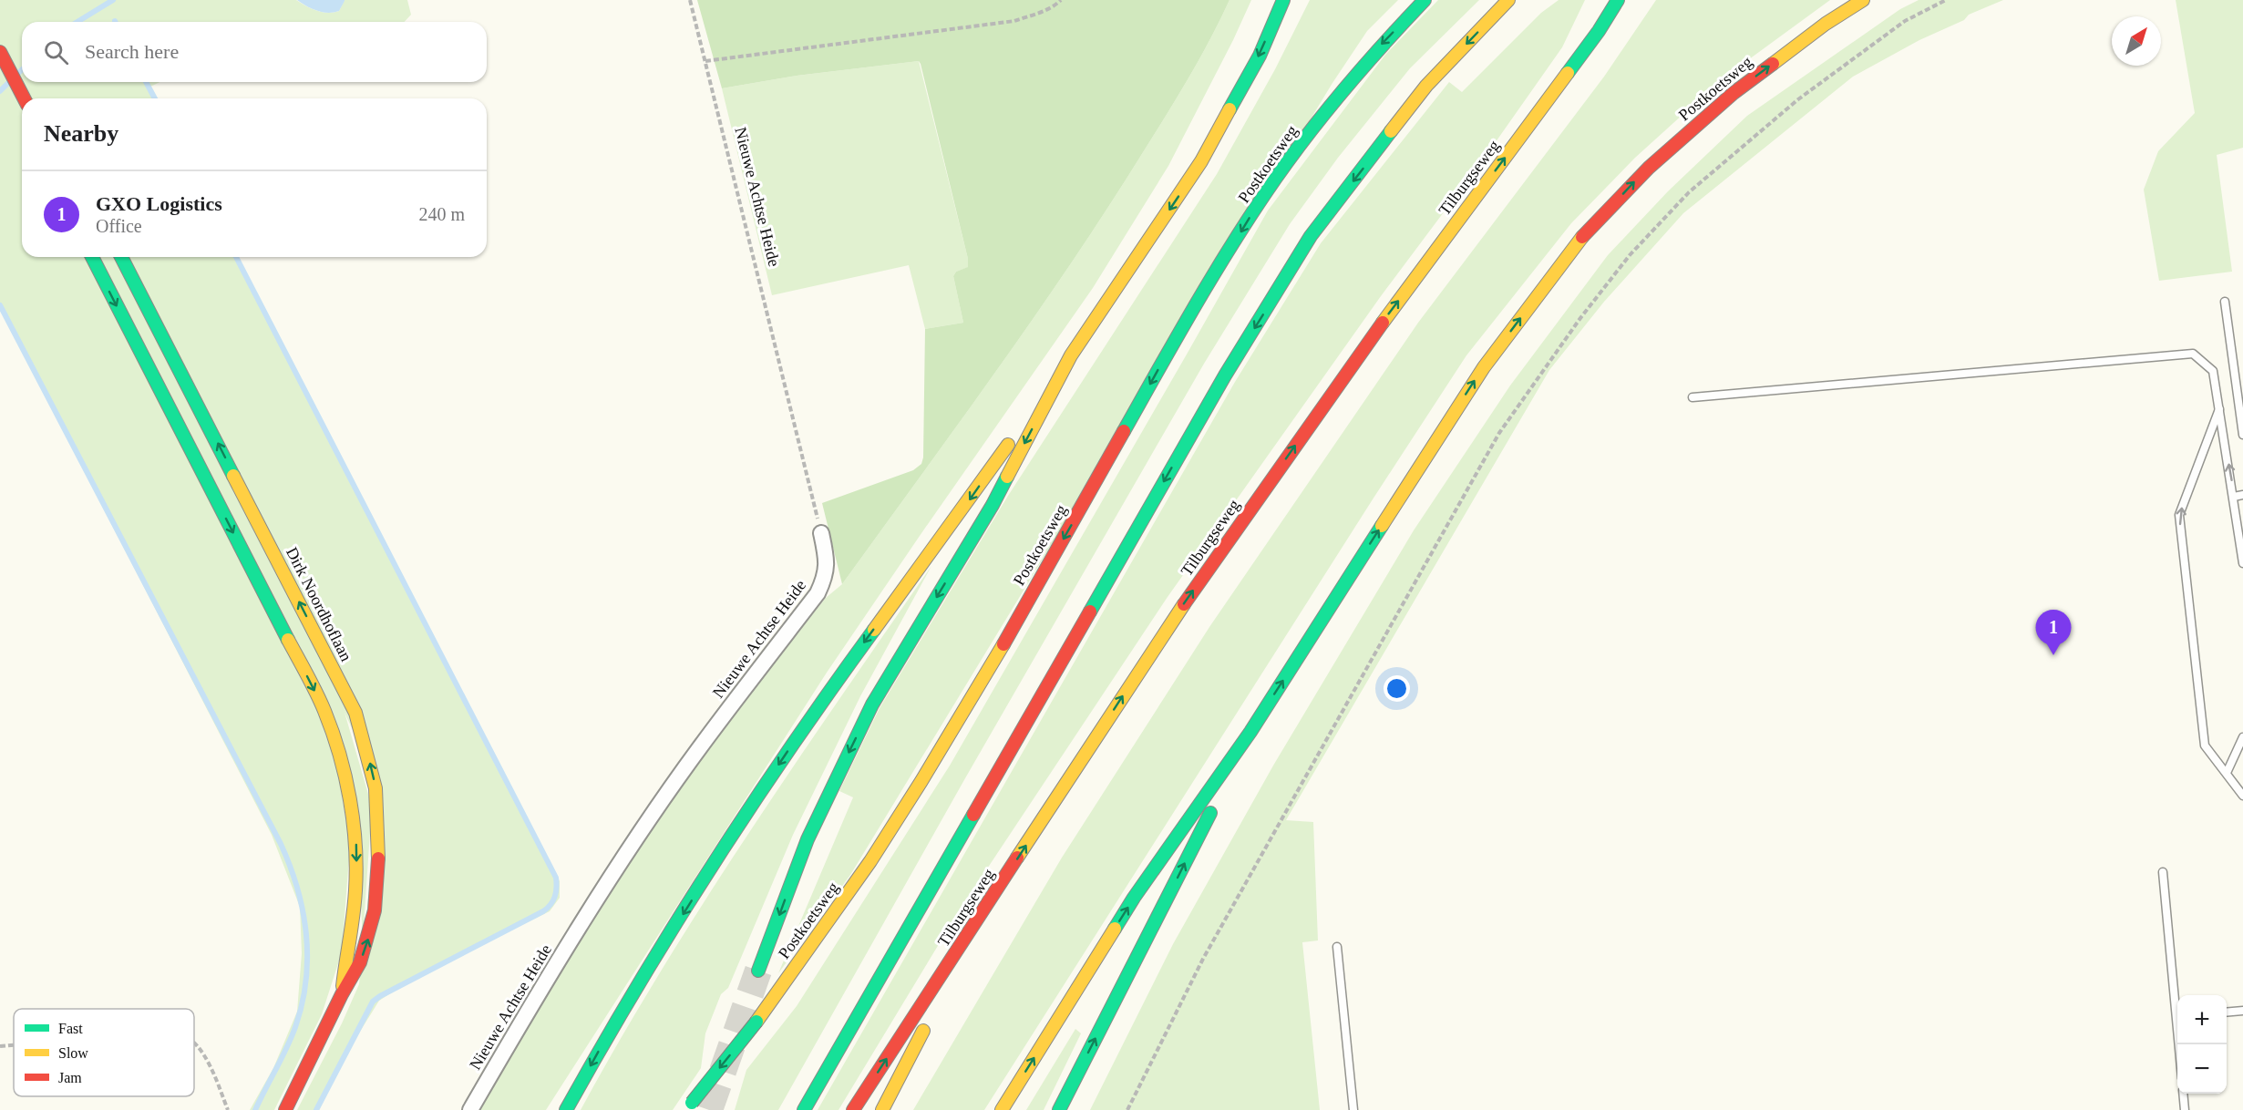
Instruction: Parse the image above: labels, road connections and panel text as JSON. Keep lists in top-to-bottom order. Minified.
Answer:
{"streets":{"main road":["Postkoetsweg","Tilburgseweg","Dirk Noordhoflaan"],"street":["Nieuwe Achtse Heide"]},"legend":["Fast","Slow","Jam"],"north":"top right","page":{"search":"Search here","heading":"Nearby","list":[{"mark":"1","name":"GXO Logistics","note":"Office","value":"240 m"}],"pins":"1","map_buttons":["+","−"]}}
